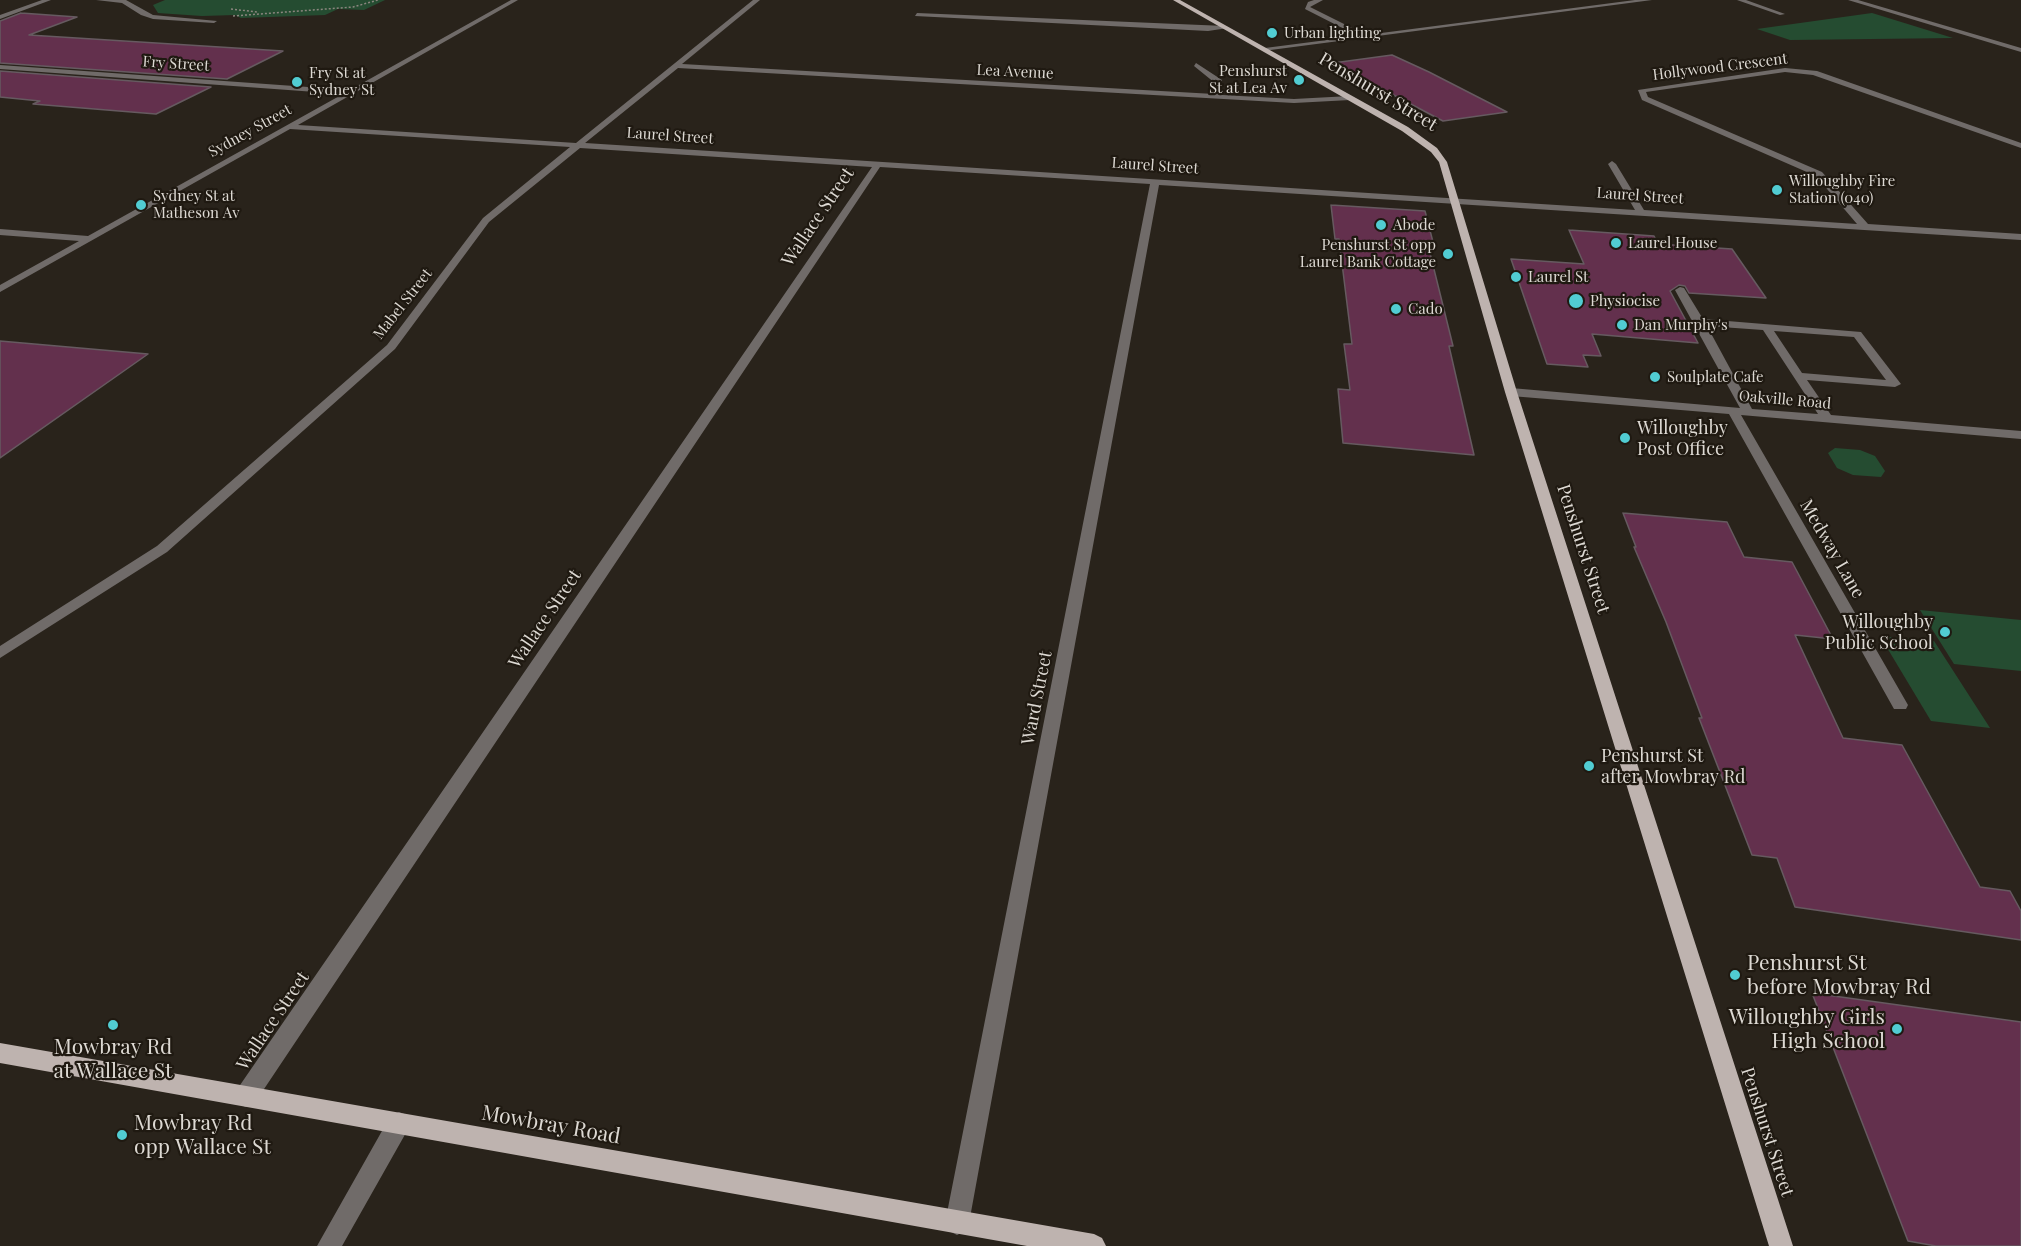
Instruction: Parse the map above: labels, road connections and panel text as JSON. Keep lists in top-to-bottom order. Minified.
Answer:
{"streets":{"main road":["Penshurst Street","Mowbray Road"],"street":["Fry Street","Hollywood Crescent","Lea Avenue","Sydney Street","Laurel Street","Wallace Street","Mabel Street","Oakville Road","Medway Lane","Ward Street"]},"crossings":[["Fry Street","Sydney Street"],["Hollywood Crescent","Laurel Street"],["Lea Avenue","Penshurst Street"],["Lea Avenue","Mabel Street"],["Penshurst Street","Laurel Street"],["Penshurst Street","Oakville Road"],["Sydney Street","Laurel Street"],["Laurel Street","Wallace Street"],["Laurel Street","Mabel Street"],["Laurel Street","Ward Street"],["Wallace Street","Mowbray Road"],["Oakville Road","Medway Lane"],["Ward Street","Mowbray Road"]],"places":["Urban lighting","Penshurst St at Lea Av","Fry St at Sydney St","Willoughby Fire Station (040)","Sydney St at Matheson Av","Abode","Laurel House","Penshurst St opp Laurel Bank Cottage","Laurel St","Physiocise","Cado","Dan Murphy's","Soulplate Cafe","Willoughby Post Office","Willoughby Public School","Penshurst St after Mowbray Rd","Penshurst St before Mowbray Rd","Mowbray Rd at Wallace St","Willoughby Girls High School","Mowbray Rd opp Wallace St"]}
